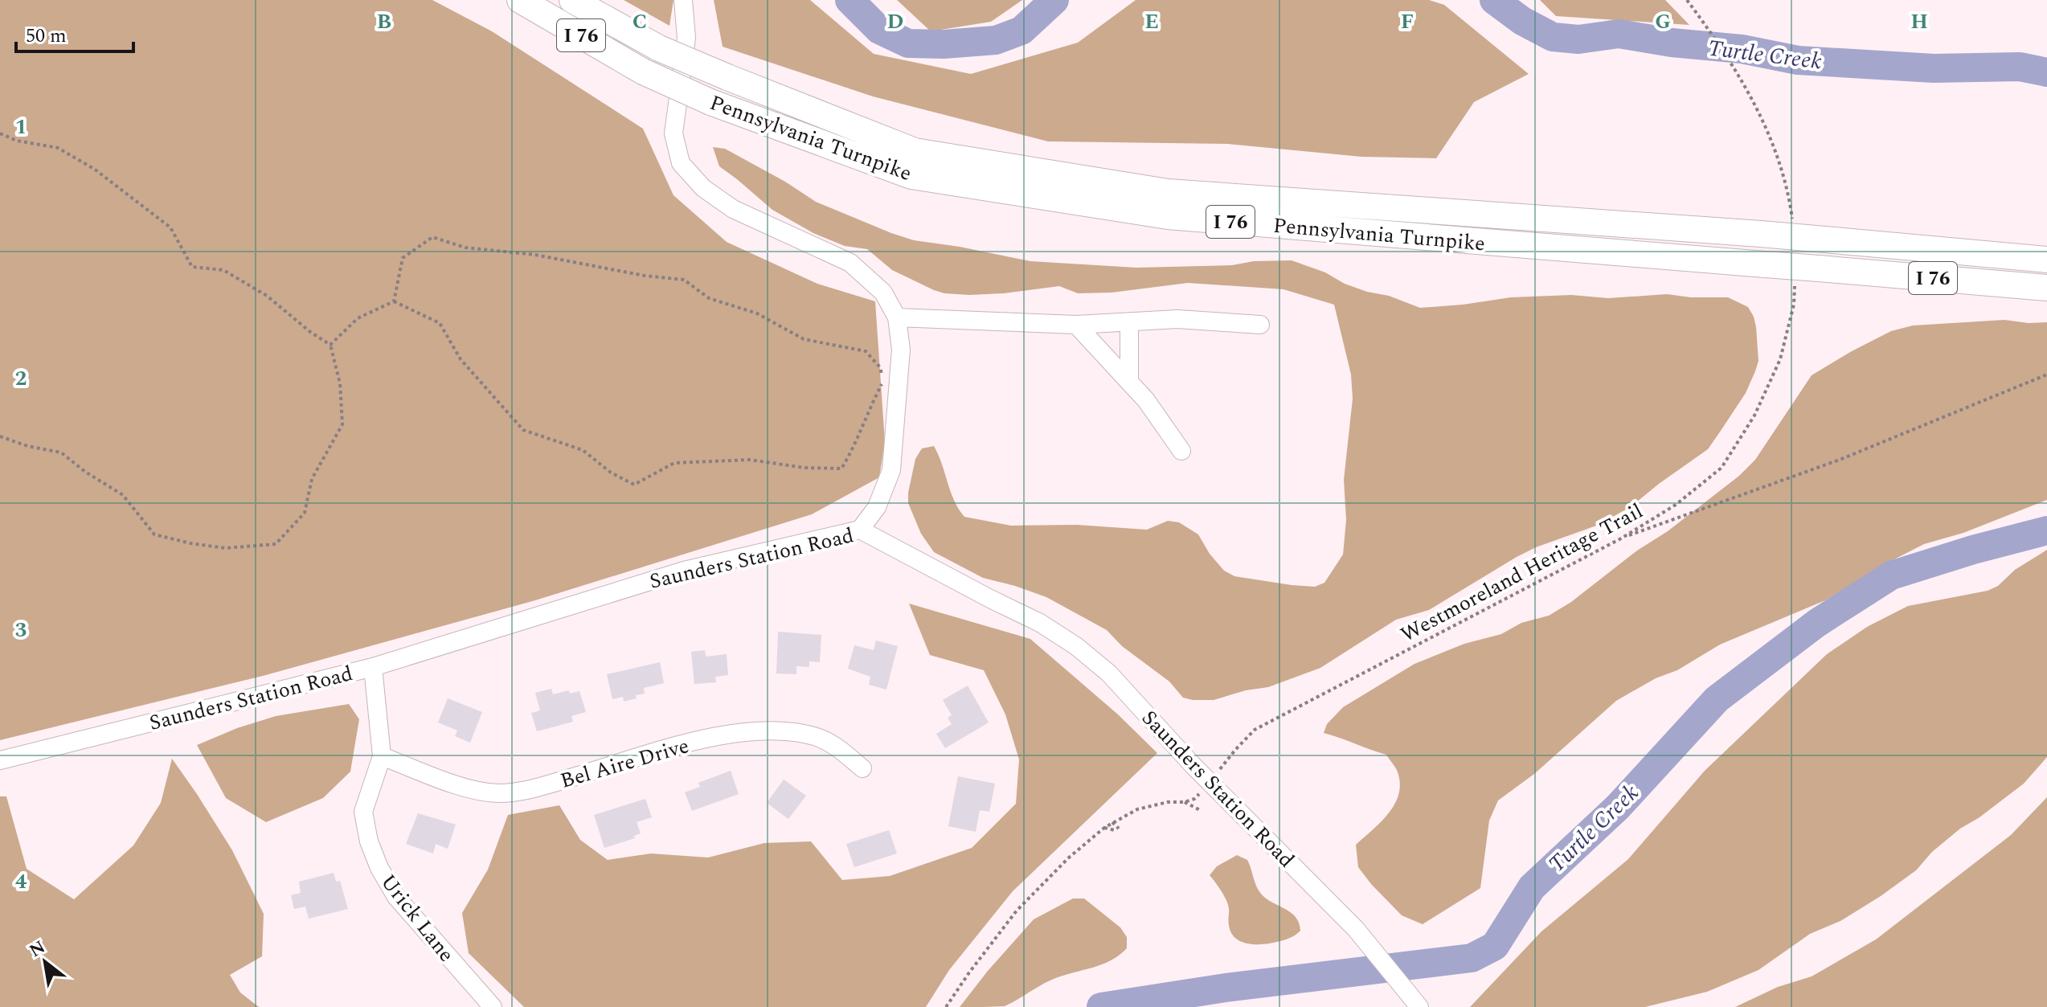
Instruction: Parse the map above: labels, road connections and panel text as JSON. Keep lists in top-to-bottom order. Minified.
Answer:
{"streets":{"highway":["I 76","Pennsylvania Turnpike"],"street":["Saunders Station Road","Bel Aire Drive","Urick Lane"],"path":["Westmoreland Heritage Trail"]},"crossings":[["Saunders Station Road","Westmoreland Heritage Trail"],["Saunders Station Road","Urick Lane"],["Bel Aire Drive","Urick Lane"]],"water":["Turtle Creek"],"scale_bar":"50 m","north":"top left","grid":{"columns":["B","C","D","E","F","G","H"],"rows":["1","2","3","4"]}}
